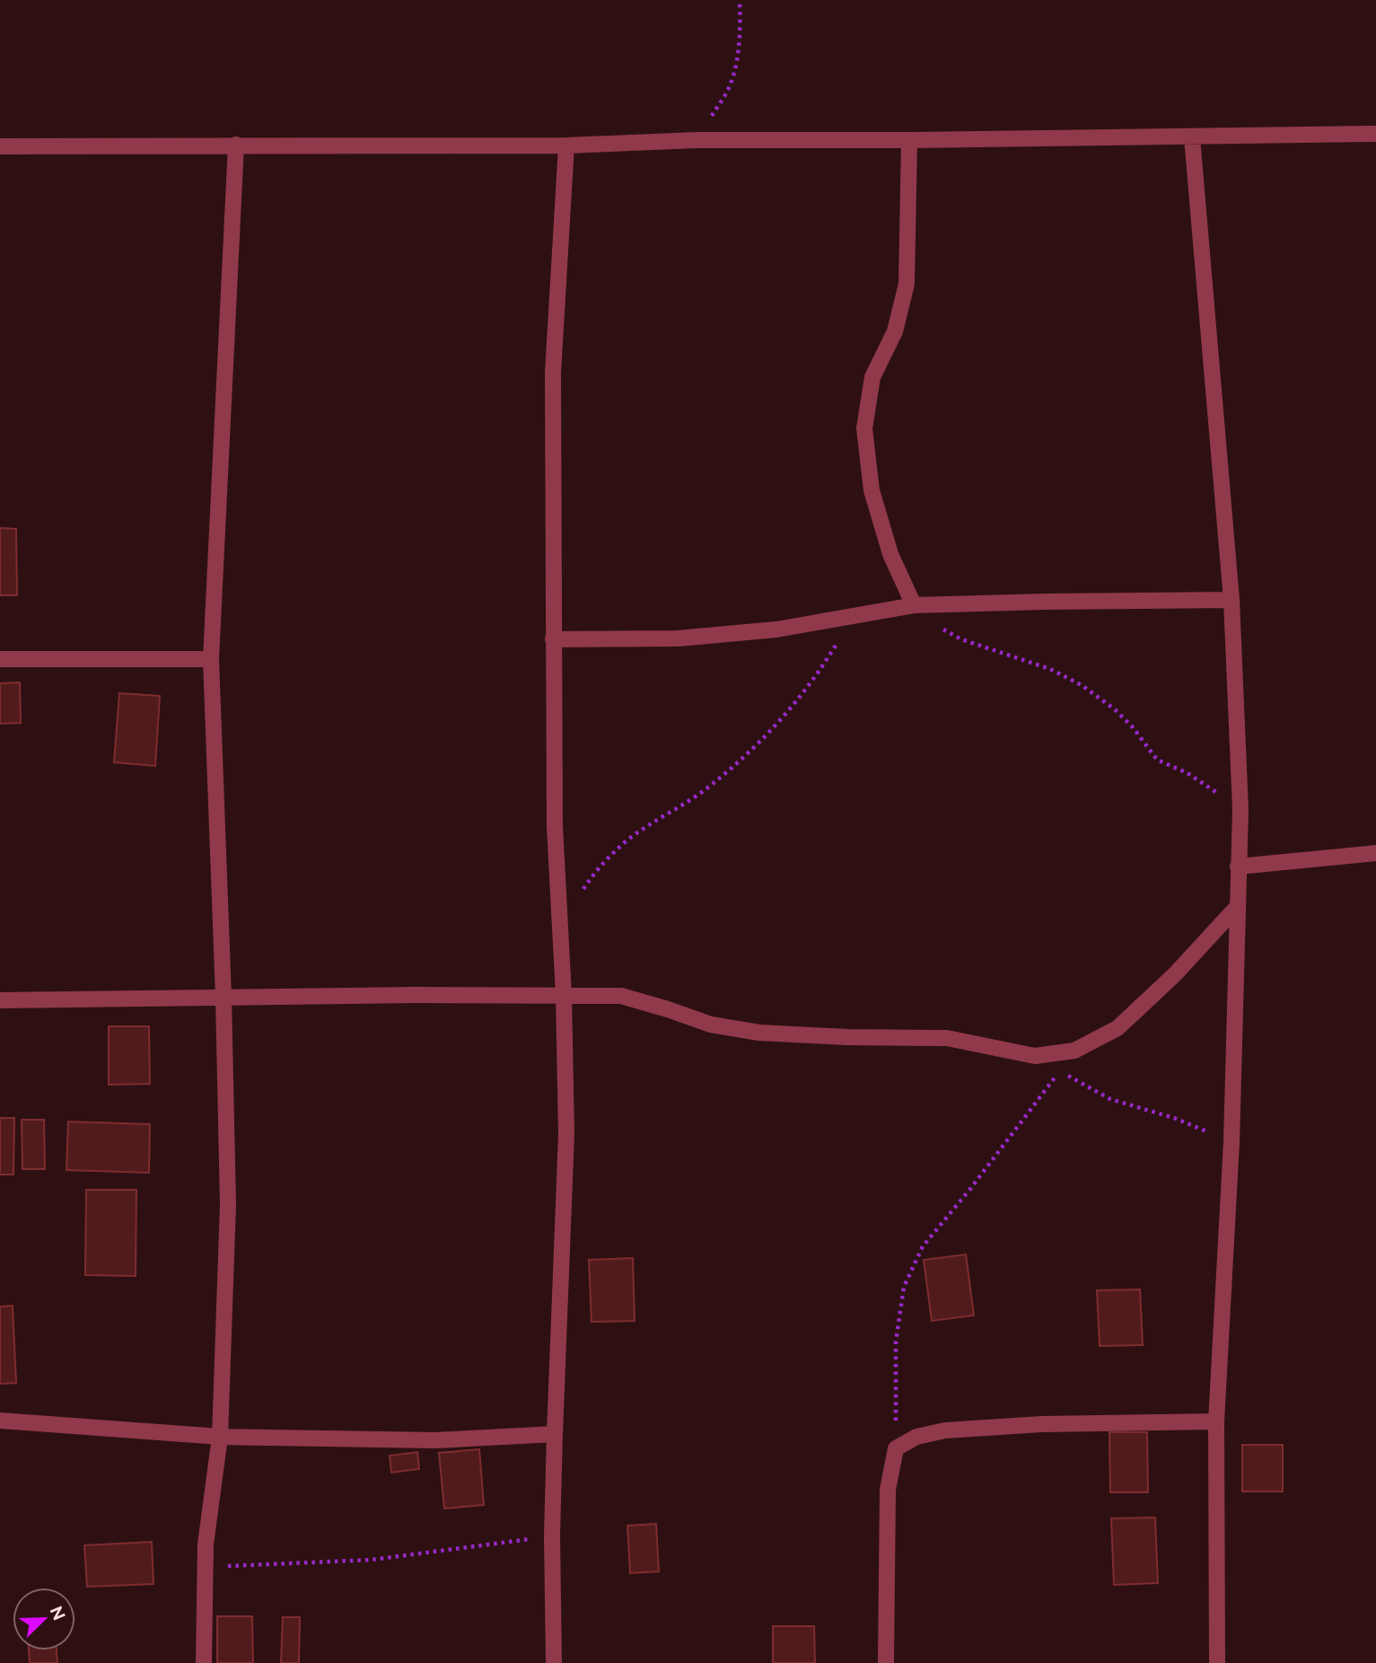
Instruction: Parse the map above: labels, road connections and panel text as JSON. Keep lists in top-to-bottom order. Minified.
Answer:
{"north":"top right"}
